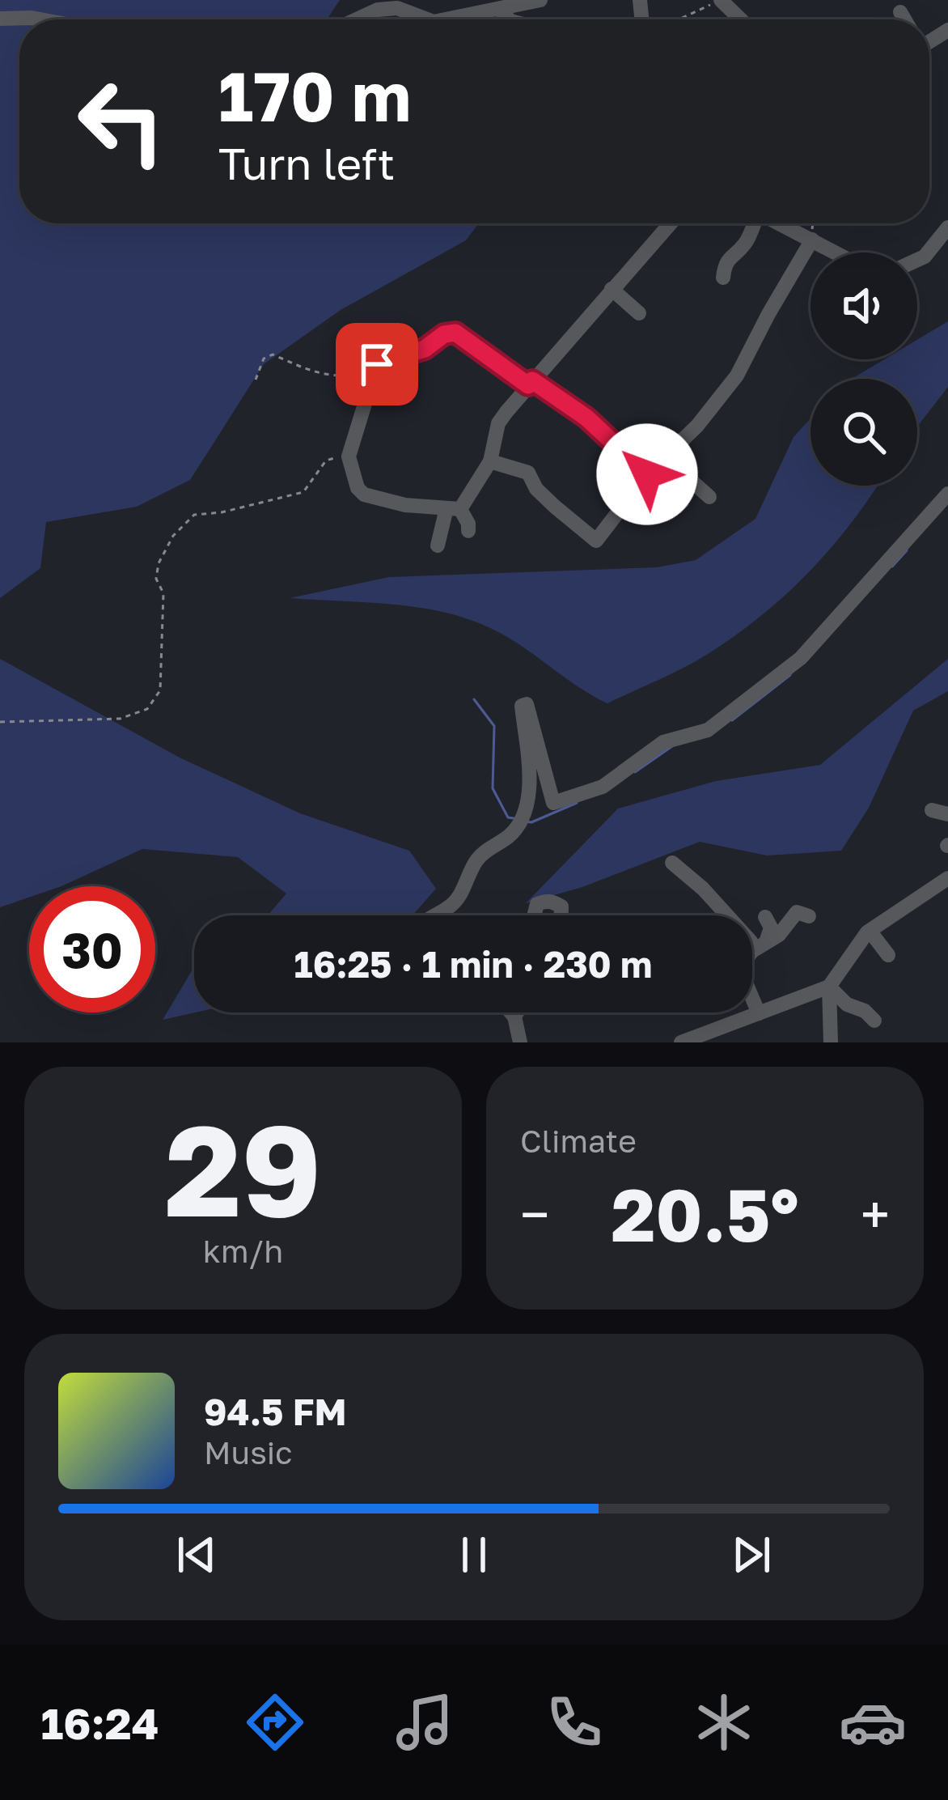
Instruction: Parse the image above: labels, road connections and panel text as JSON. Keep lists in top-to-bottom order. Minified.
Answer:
{"page":{"turn":["170 m","Turn left"],"limit":"30","trip":"16:25 · 1 min · 230 m","tile":[["29","km/h"],"Climate"],"heat":["−","20.5°","+"],"song":["94.5 FM","Music"],"tabs":"16:24"}}
